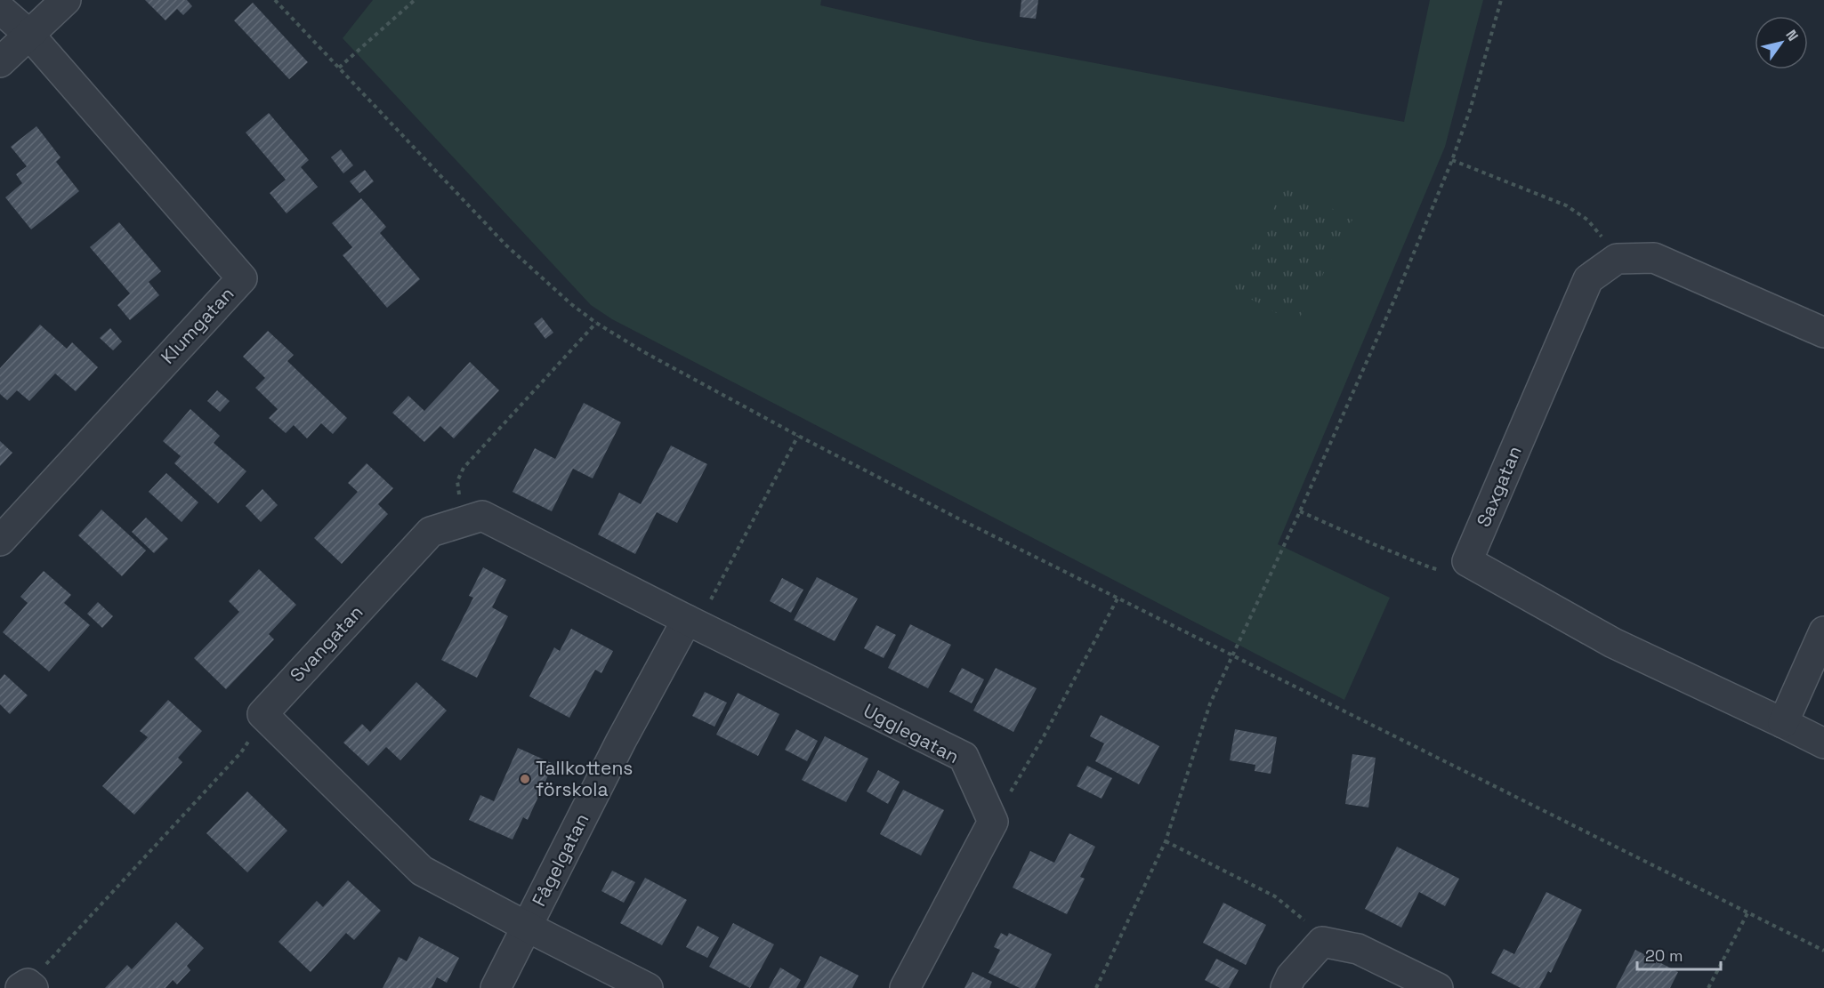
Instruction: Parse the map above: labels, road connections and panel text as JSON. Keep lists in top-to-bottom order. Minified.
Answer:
{"streets":{"street":["Klumgatan","Saxgatan","Svangatan","Ugglegatan","Fågelgatan"]},"crossings":[["Svangatan","Ugglegatan"],["Svangatan","Fågelgatan"],["Ugglegatan","Fågelgatan"]],"places":["Tallkottens förskola"],"scale_bar":"20 m","north":"top right"}
